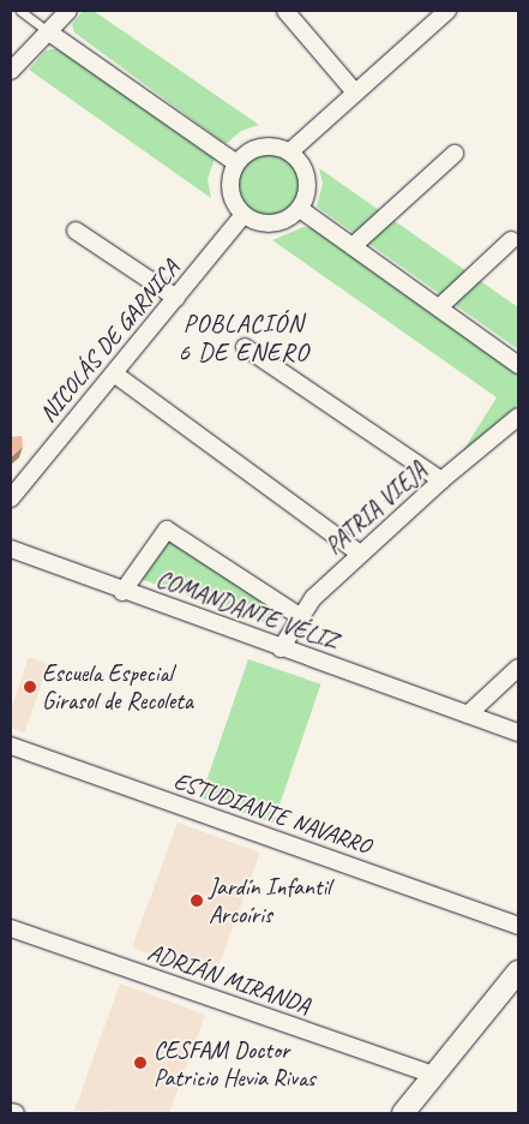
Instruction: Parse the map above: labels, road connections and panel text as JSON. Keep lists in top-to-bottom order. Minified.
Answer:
{"streets":{"street":["NICOLÁS DE GARNICA","PATRIA VIEJA","COMANDANTE VÉLIZ","ESTUDIANTE NAVARRO","ADRIÁN MIRANDA"]},"crossings":[["PATRIA VIEJA","COMANDANTE VÉLIZ"]],"districts":["POBLACIÓN 6 DE ENERO"],"places":["Escuela Especial Girasol de Recoleta","Jardín Infantil Arcoíris","CESFAM Doctor Patricio Hevia Rivas"]}
